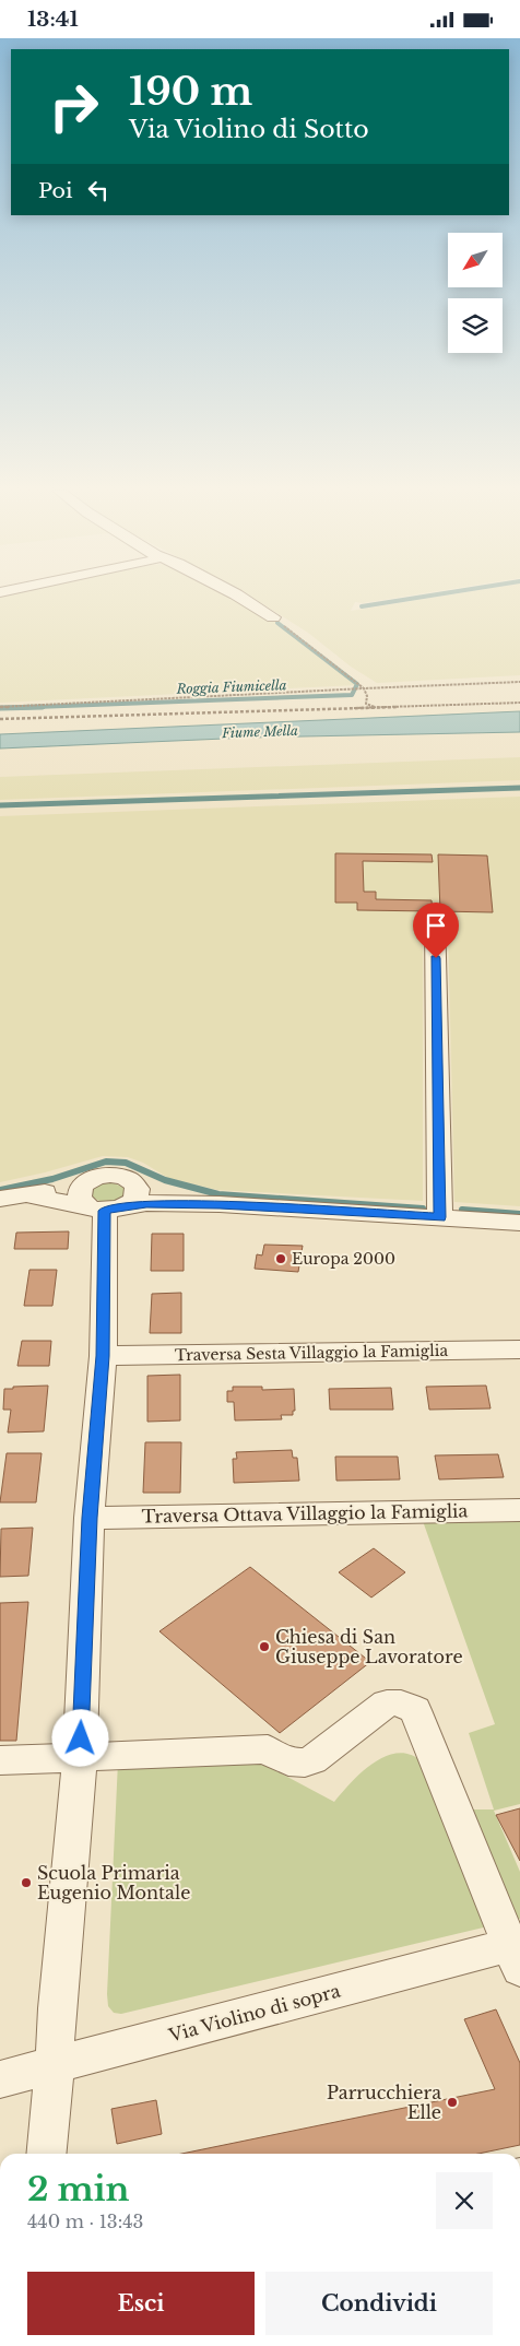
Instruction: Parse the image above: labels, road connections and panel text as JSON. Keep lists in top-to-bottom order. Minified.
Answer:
{"streets":{"street":["Traversa Sesta Villaggio la Famiglia","Traversa Ottava Villaggio la Famiglia","Via Violino di sopra"]},"water":["Roggia Fiumicella","Fiume Mella"],"places":["Europa 2000","Chiesa di San Giuseppe Lavoratore","Scuola Primaria Eugenio Montale","Parrucchiera Elle"],"north":"bottom left","page":{"status":"13:41","turn":["190 m","Via Violino di Sotto"],"then":"Poi","heading":["2 min","440 m · 13:43"],"buttons":["Esci","Condividi"]}}
